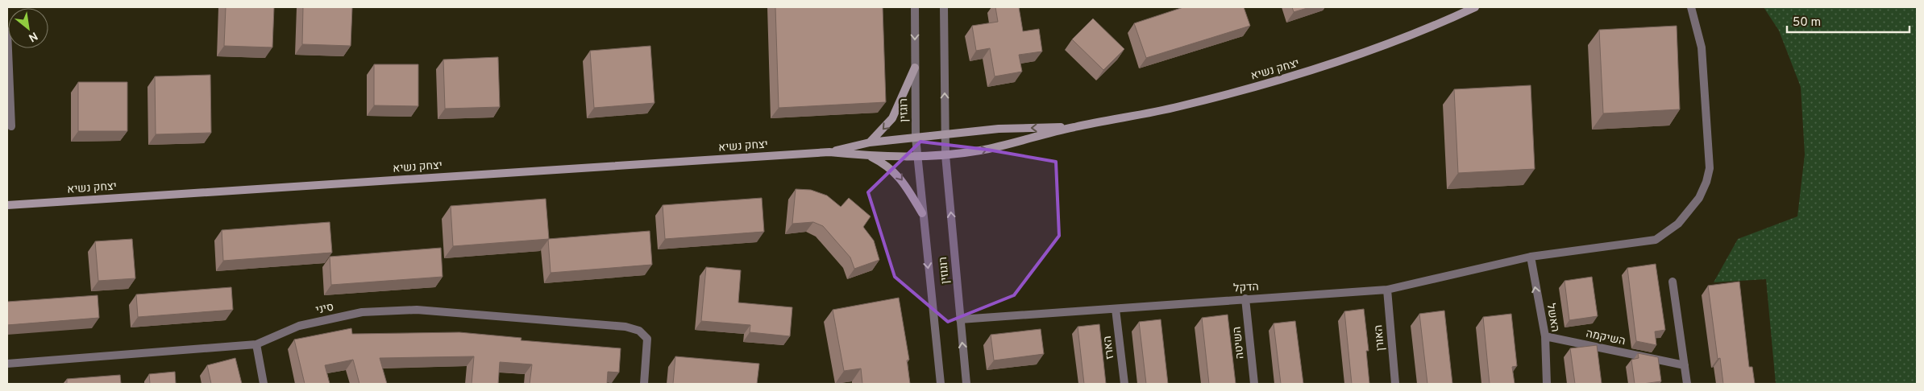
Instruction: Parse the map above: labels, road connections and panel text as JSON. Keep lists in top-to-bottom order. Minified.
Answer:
{"streets":{"main road":["יצחק נשיא"],"street":["רוגזין","רוגוזין","הדקל","סיני","האשל","האורן","השיקמה","השיטה","הארז"]},"crossings":[["יצחק נשיא","רוגזין"],["יצחק נשיא","רוגוזין"],["רוגזין","רוגוזין"],["רוגוזין","הדקל"],["הדקל","האשל"],["הדקל","האורן"],["הדקל","השיטה"],["הדקל","הארז"],["האשל","השיקמה"]],"one_way":["האשל"],"scale_bar":"50 m","north":"bottom right"}
